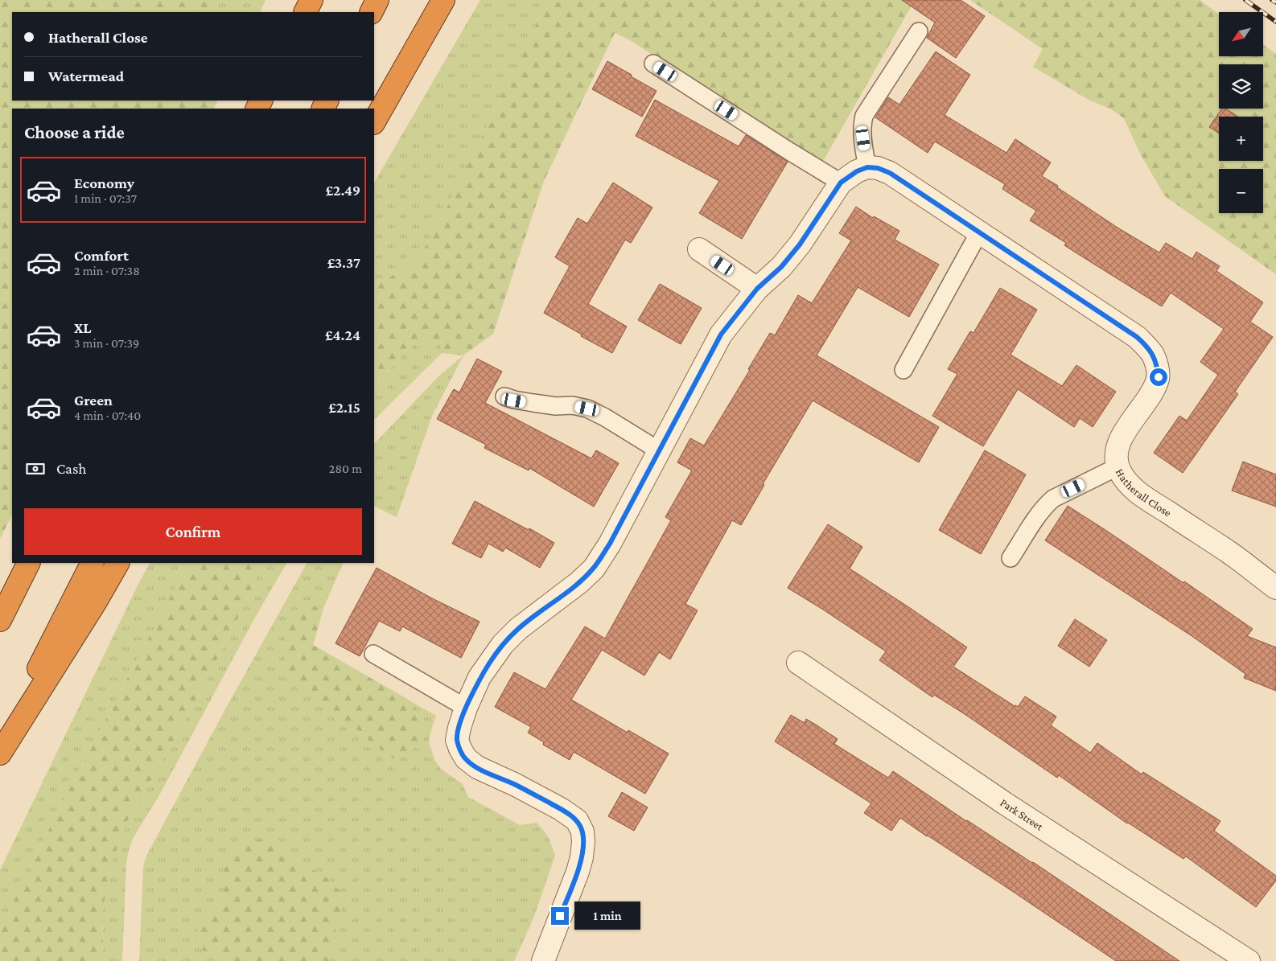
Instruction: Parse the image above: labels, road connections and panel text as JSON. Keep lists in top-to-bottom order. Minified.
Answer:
{"streets":{"street":["Hatherall Close","Park Street"]},"north":"bottom left","page":{"map_buttons":["+","−"],"banner":["Hatherall Close","Watermead"],"heading":"Choose a ride","list":[{"name":"Economy","note":"1 min · 07:37","value":"£2.49"},{"name":"Comfort","note":"2 min · 07:38","value":"£3.37"},{"name":"XL","note":"3 min · 07:39","value":"£4.24"},{"name":"Green","note":"4 min · 07:40","value":"£2.15"}],"pay":["Cash","280 m"],"buttons":"Confirm","bubble":"1 min"}}
